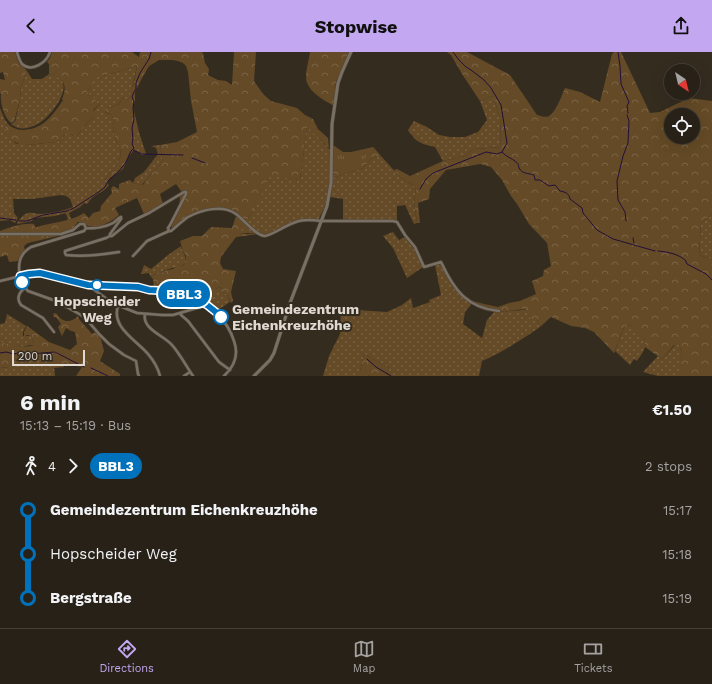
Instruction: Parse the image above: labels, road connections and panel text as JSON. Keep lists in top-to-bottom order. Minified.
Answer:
{"places":["Hopscheider Weg","Gemeindezentrum Eichenkreuzhöhe"],"lines":["bus line BBL3"],"scale_bar":"200 m","north":"bottom right","page":{"header":"Stopwise","on_map":"BBL3","scale":"200 m","heading":["6 min","15:13 – 15:19 · Bus","€1.50"],"legs":["4","BBL3","2 stops"],"list":[{"name":"Gemeindezentrum Eichenkreuzhöhe","value":"15:17"},{"name":"Hopscheider Weg","value":"15:18"},{"name":"Bergstraße","value":"15:19"}],"tabs":["Directions","Map","Tickets"]}}
